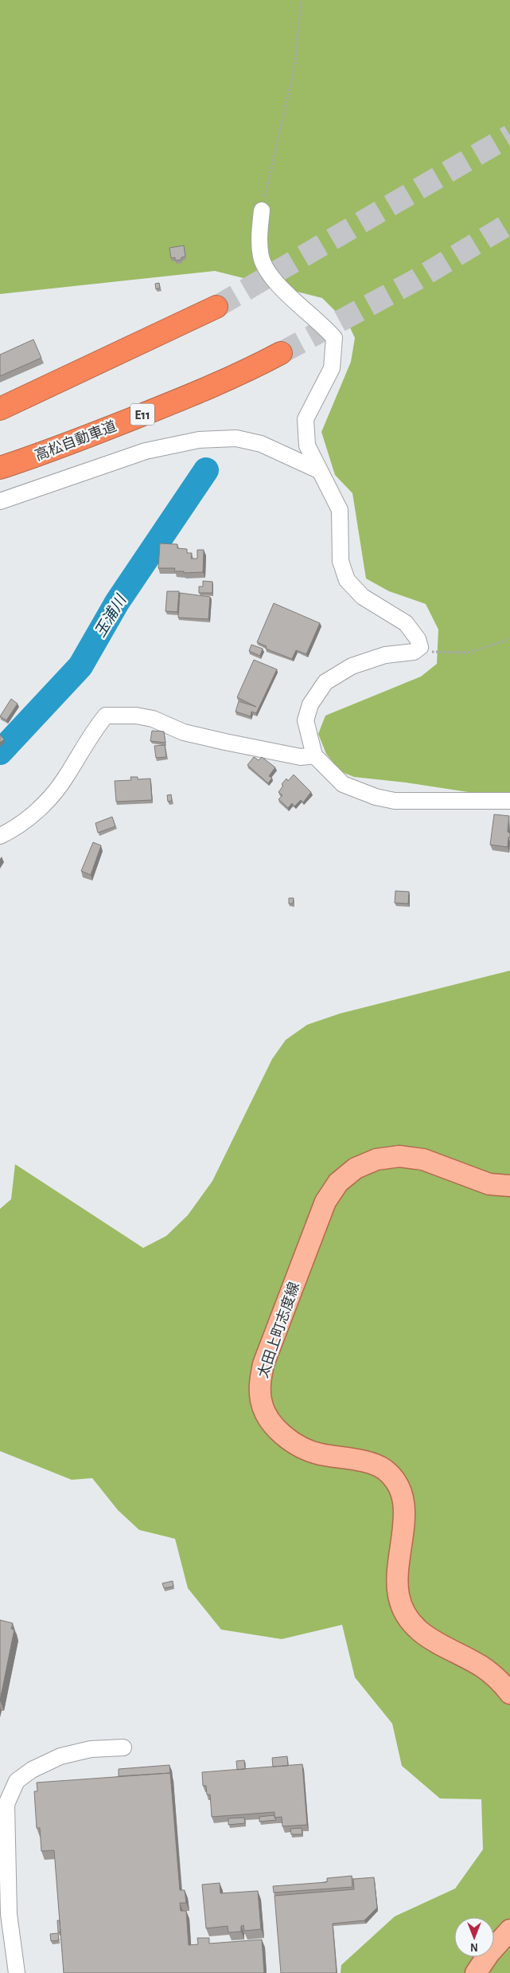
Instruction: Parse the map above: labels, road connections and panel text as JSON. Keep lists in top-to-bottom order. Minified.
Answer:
{"streets":{"highway":["E11","高松自動車道"],"main road":["太田上町志度線"]},"water":["玉浦川"],"north":"bottom"}
